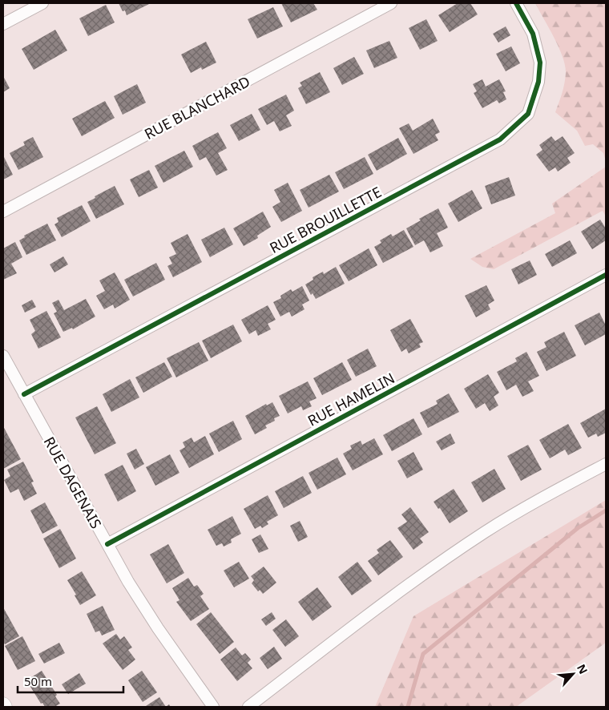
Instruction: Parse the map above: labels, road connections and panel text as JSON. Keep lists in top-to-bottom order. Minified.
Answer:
{"streets":{"street":["RUE BLANCHARD","RUE BROUILLETTE","RUE HAMELIN","RUE DAGENAIS"]},"crossings":[["RUE BROUILLETTE","RUE DAGENAIS"],["RUE HAMELIN","RUE DAGENAIS"]],"scale_bar":"50 m","north":"top right"}
